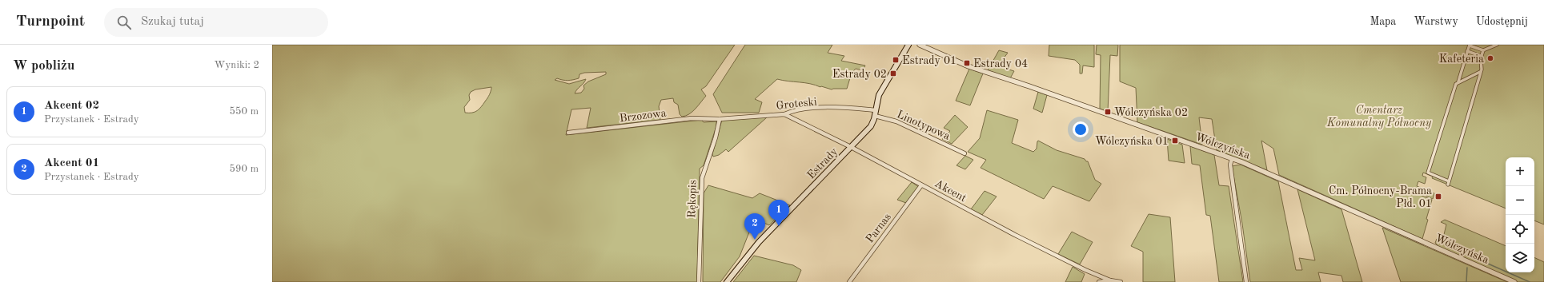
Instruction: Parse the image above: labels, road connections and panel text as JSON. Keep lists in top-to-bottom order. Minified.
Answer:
{"streets":{"main road":["Estrady"],"street":["Groteski","Brzozowa","Linotypowa","Wólczyńska","Akcent","Rękopis","Parnas"]},"crossings":[["Groteski","Brzozowa"],["Groteski","Estrady"],["Groteski","Akcent"],["Groteski","Rękopis"],["Brzozowa","Rękopis"],["Linotypowa","Estrady"],["Estrady","Akcent"],["Akcent","Parnas"]],"parks":["Cmentarz Komunalny Północny"],"places":{"other":["Kafeteria"],"transit":["Estrady 01","Estrady 04","Estrady 02","Wólczyńska 02","Wólczyńska 01","Cm. Północny-Brama Płd. 01"]},"page":{"header":"Turnpoint","search":"Szukaj tutaj","nav":["Mapa","Warstwy","Udostępnij"],"heading":["W pobliżu","Wyniki: 2"],"list":[{"mark":"1","name":"Akcent 02","note":"Przystanek · Estrady","value":"550 m"},{"mark":"2","name":"Akcent 01","note":"Przystanek · Estrady","value":"590 m"}],"map_buttons":["+","−"],"pins":["1","2"]}}
